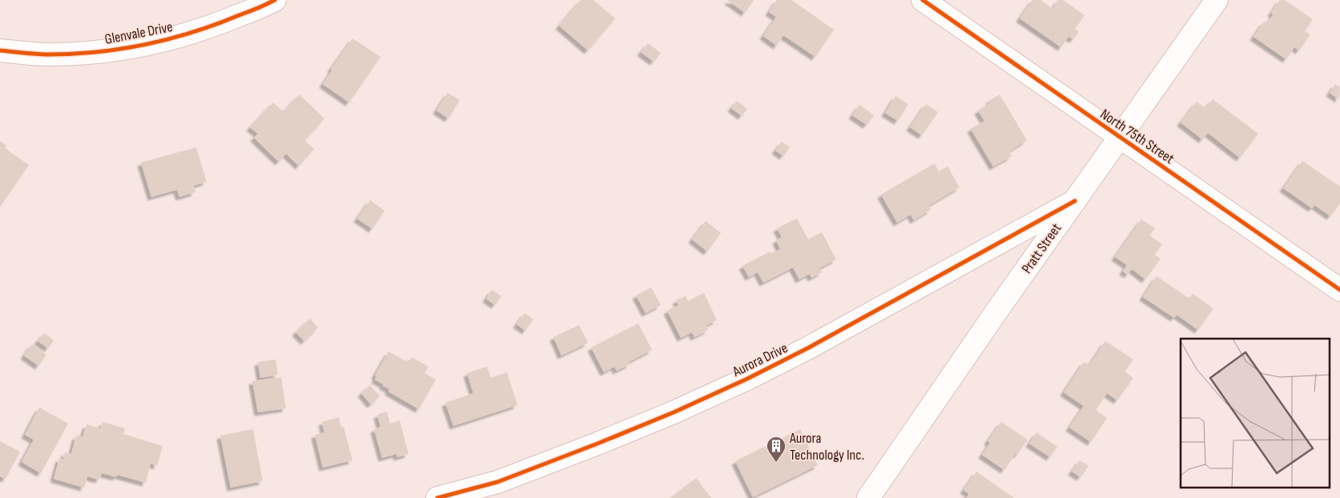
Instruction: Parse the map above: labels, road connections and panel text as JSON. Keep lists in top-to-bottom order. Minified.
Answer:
{"streets":{"street":["Glenvale Drive","North 75th Street","Pratt Street","Aurora Drive"]},"crossings":[["North 75th Street","Pratt Street"],["Pratt Street","Aurora Drive"]],"places":{"building":["Aurora Technology Inc."]}}
